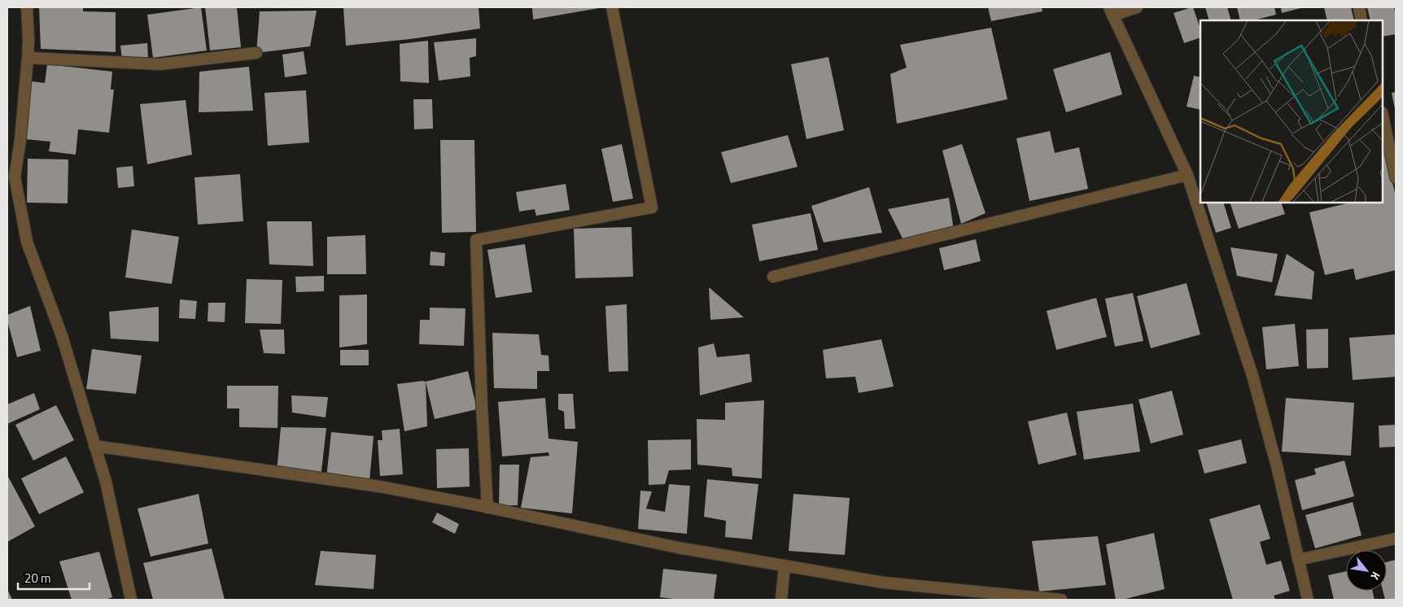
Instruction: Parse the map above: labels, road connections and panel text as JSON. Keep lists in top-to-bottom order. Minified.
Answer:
{"scale_bar":"20 m","north":"bottom right"}
